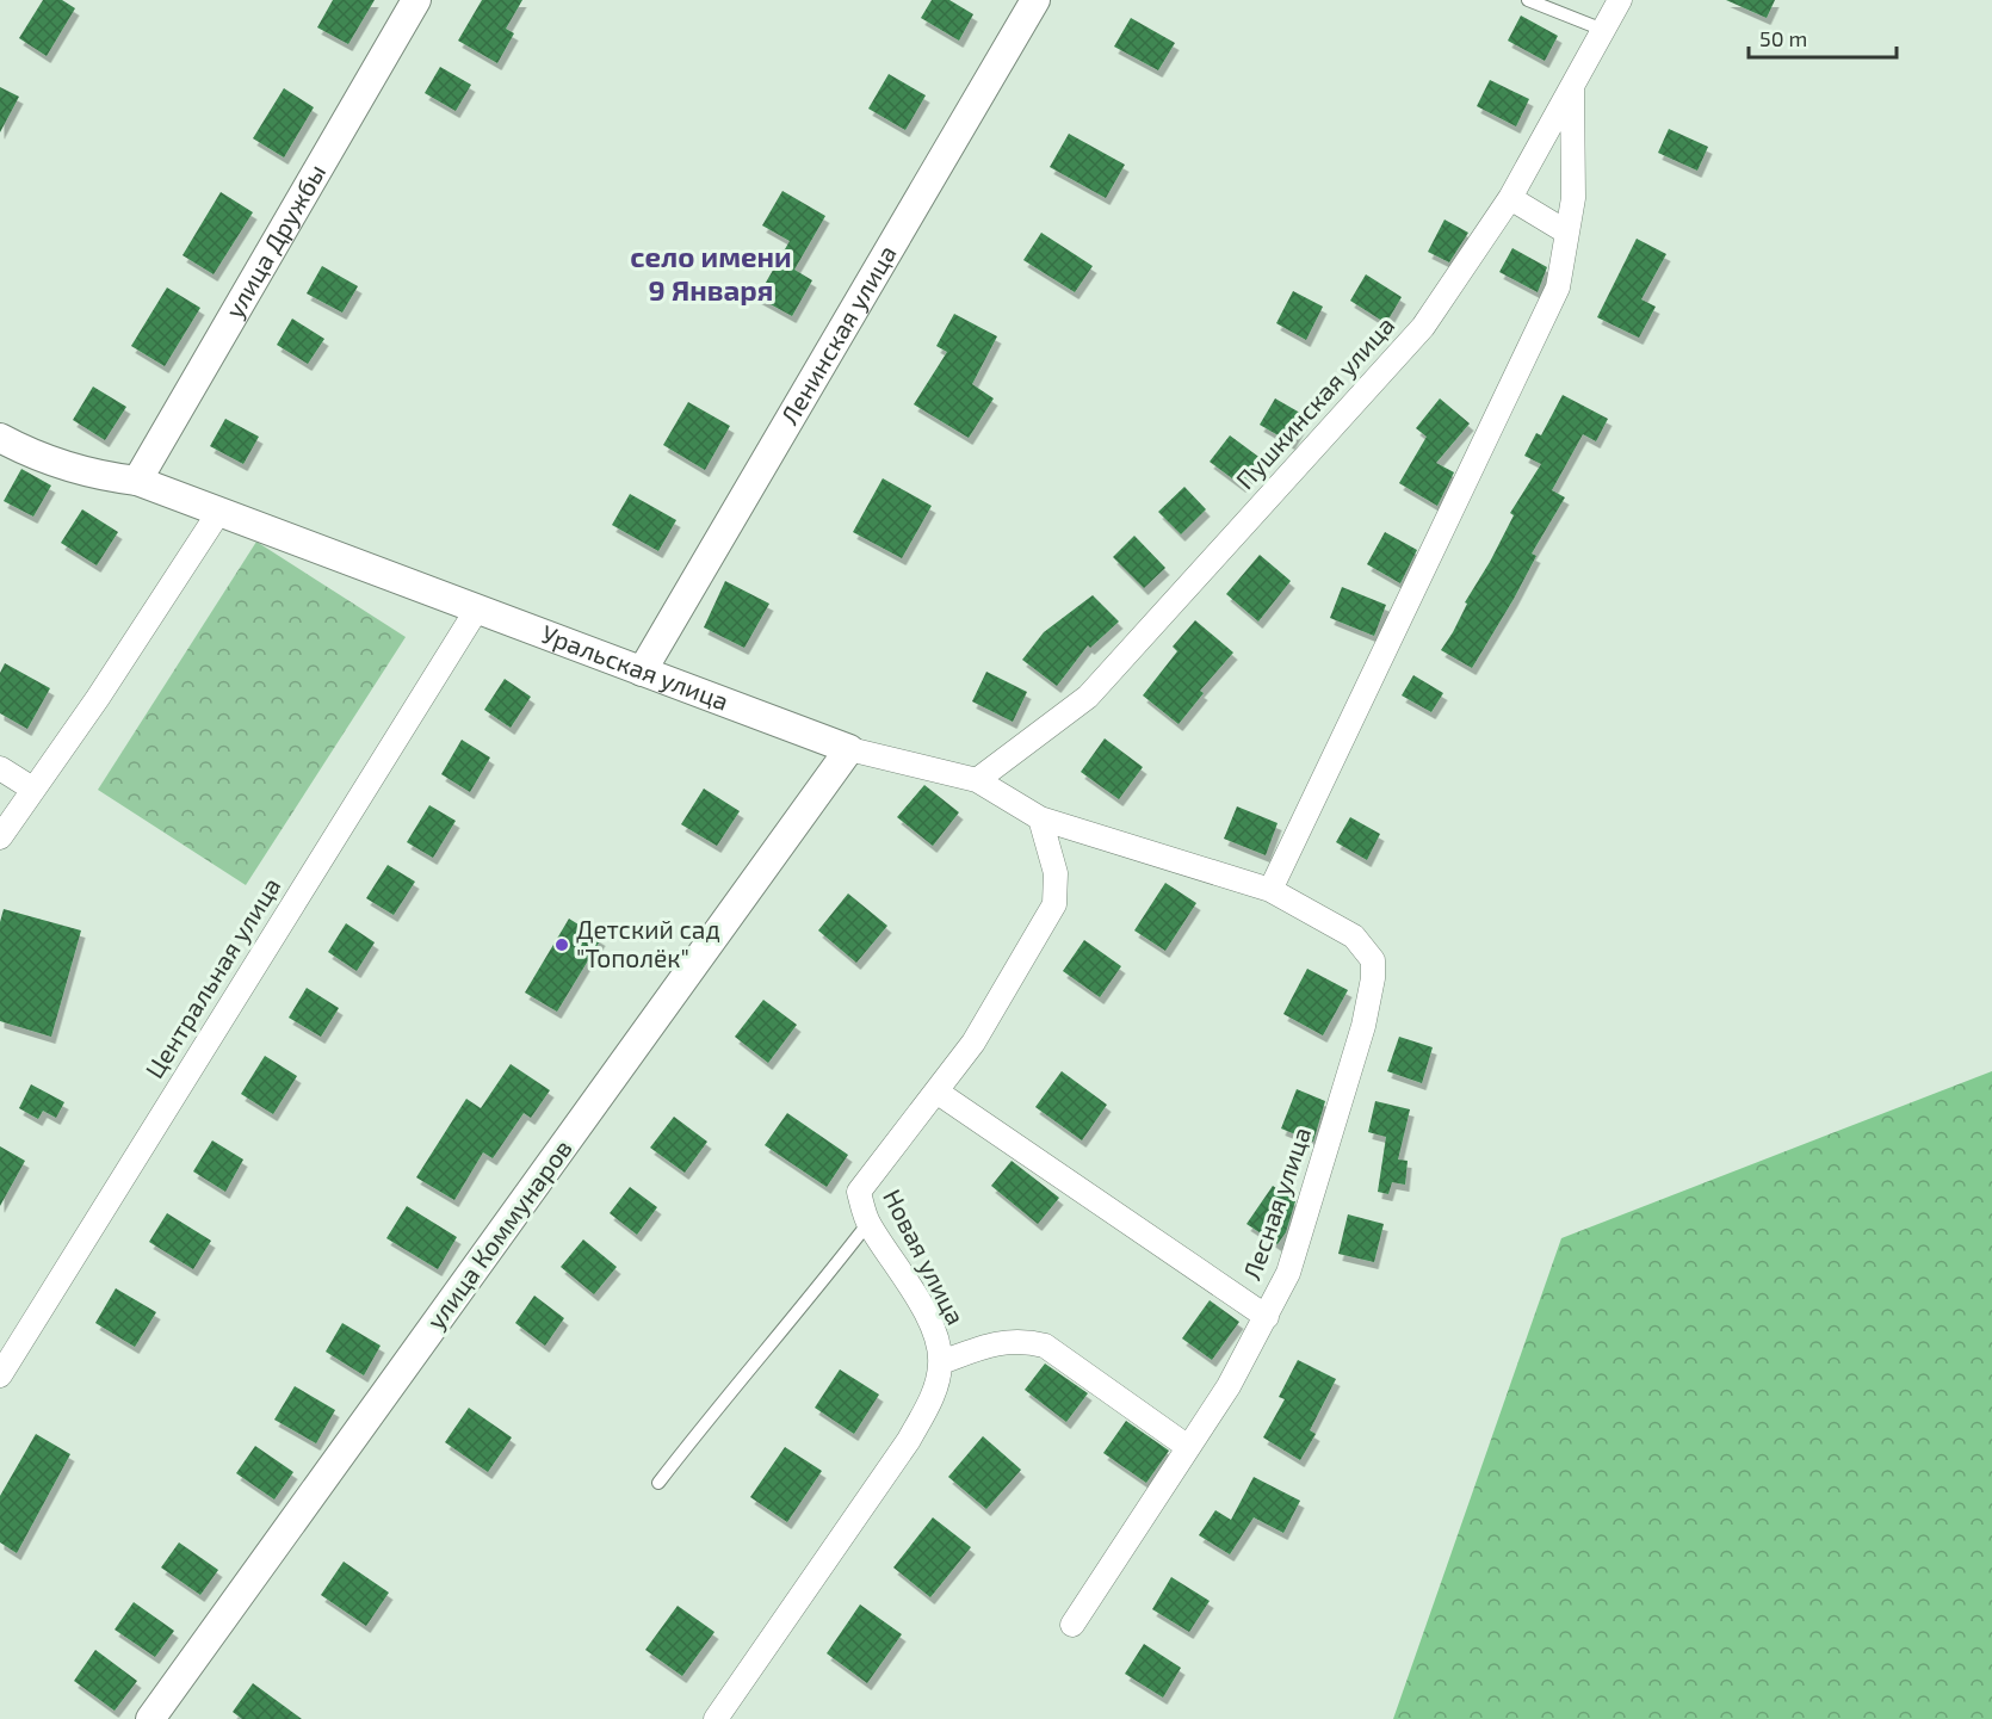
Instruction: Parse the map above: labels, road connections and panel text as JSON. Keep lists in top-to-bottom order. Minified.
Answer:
{"streets":{"street":["улица Дружбы","Ленинская улица","Пушкинская улица","Уральская улица","Центральная улица","Лесная улица","улица Коммунаров","Новая улица"]},"crossings":[["улица Дружбы","Уральская улица"],["Ленинская улица","Уральская улица"],["Пушкинская улица","Уральская улица"],["Уральская улица","Центральная улица"],["Уральская улица","Лесная улица"],["Уральская улица","улица Коммунаров"],["Уральская улица","Новая улица"]],"districts":["село имени 9 Января"],"places":["Детский сад \"Тополёк\""],"scale_bar":"50 m"}
